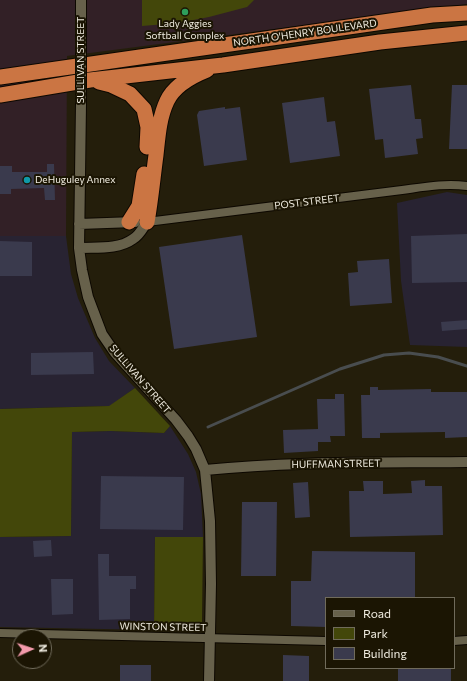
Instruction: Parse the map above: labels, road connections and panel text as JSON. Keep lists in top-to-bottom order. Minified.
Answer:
{"streets":{"highway":["NORTH O'HENRY BOULEVARD"],"street":["SULLIVAN STREET","POST STREET","HUFFMAN STREET","WINSTON STREET"]},"crossings":[["SULLIVAN STREET","POST STREET"],["SULLIVAN STREET","HUFFMAN STREET"],["SULLIVAN STREET","WINSTON STREET"]],"places":["Lady Aggies Softball Complex","DeHuguley Annex"],"legend":["Road","Park","Building"],"north":"right"}
